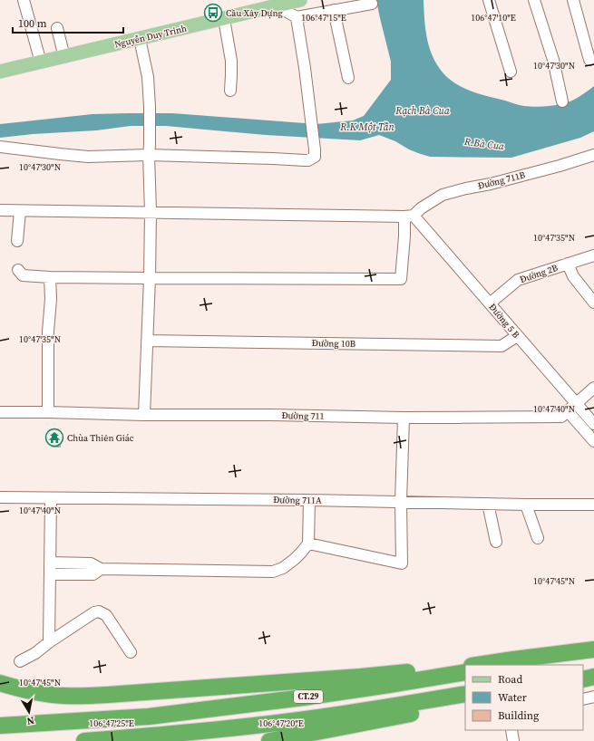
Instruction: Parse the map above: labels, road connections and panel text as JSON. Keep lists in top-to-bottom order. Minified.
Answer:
{"streets":{"highway":["CT.29"],"main road":["Nguyễn Duy Trinh"],"street":["Đường 711B","Đường 2B","Đường 5 B","Đường 10B","Đường 711","Đường 711A"]},"crossings":[["Đường 711B","Đường 5 B"],["Đường 2B","Đường 5 B"],["Đường 5 B","Đường 10B"],["Đường 5 B","Đường 711"]],"water":["Rạch Bà Cua","R.K Một Tần","R.Bà Cua"],"places":{"bus stop":["Cầu Xây Dựng"],"temple":["Chùa Thiên Giác"]},"legend":["Road","Water","Building"],"scale_bar":"100 m","north":"bottom","coordinates":["106°47'15\"E","106°47'10\"E","10°47'30\"N","10°47'35\"N","10°47'40\"N","10°47'45\"N","106°47'25\"E","106°47'20\"E"]}
